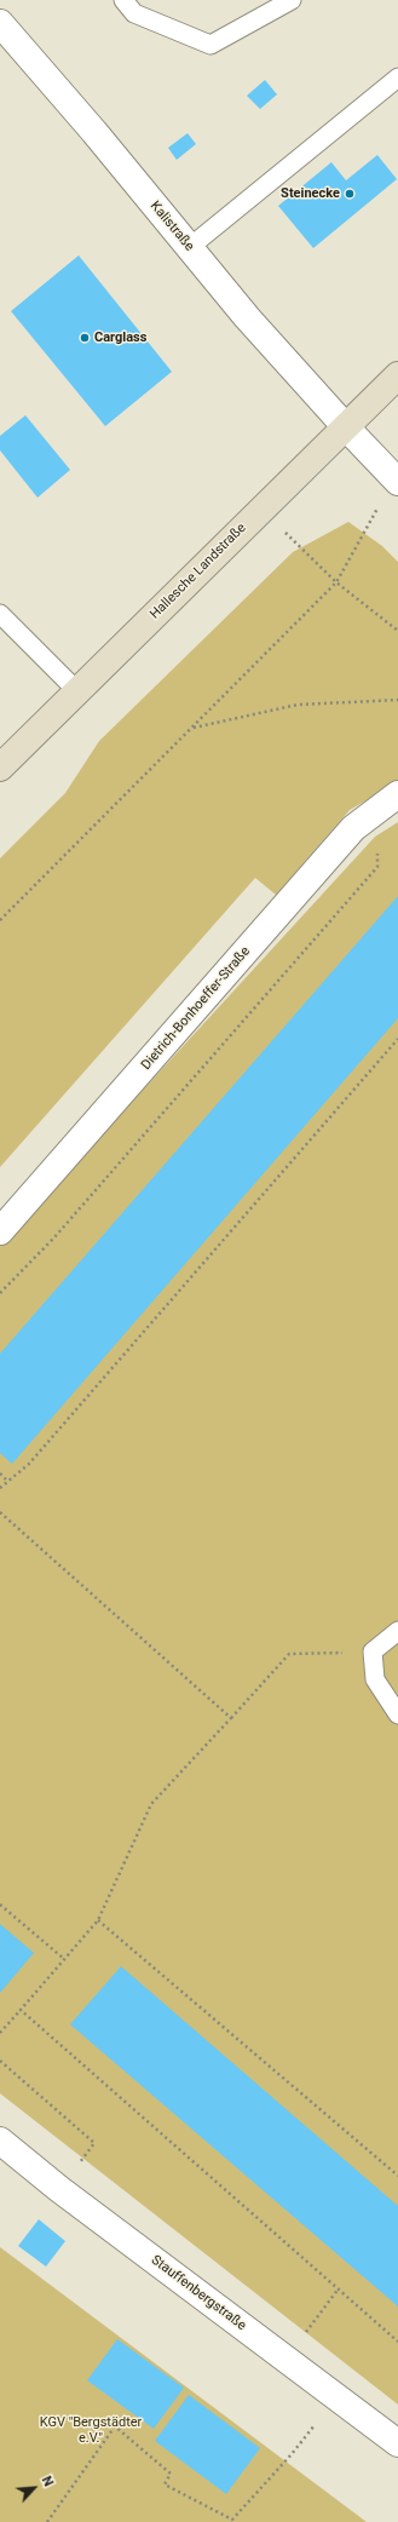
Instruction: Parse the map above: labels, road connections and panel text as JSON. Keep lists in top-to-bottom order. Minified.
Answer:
{"streets":{"main road":["Hallesche Landstraße"],"street":["Kalistraße","Dietrich-Bonhoeffer-Straße","Stauffenbergstraße"]},"crossings":[["Kalistraße","Hallesche Landstraße"]],"parks":["KGV \"Bergstädter e.V.\""],"places":["Steinecke","Carglass"],"north":"top right"}
